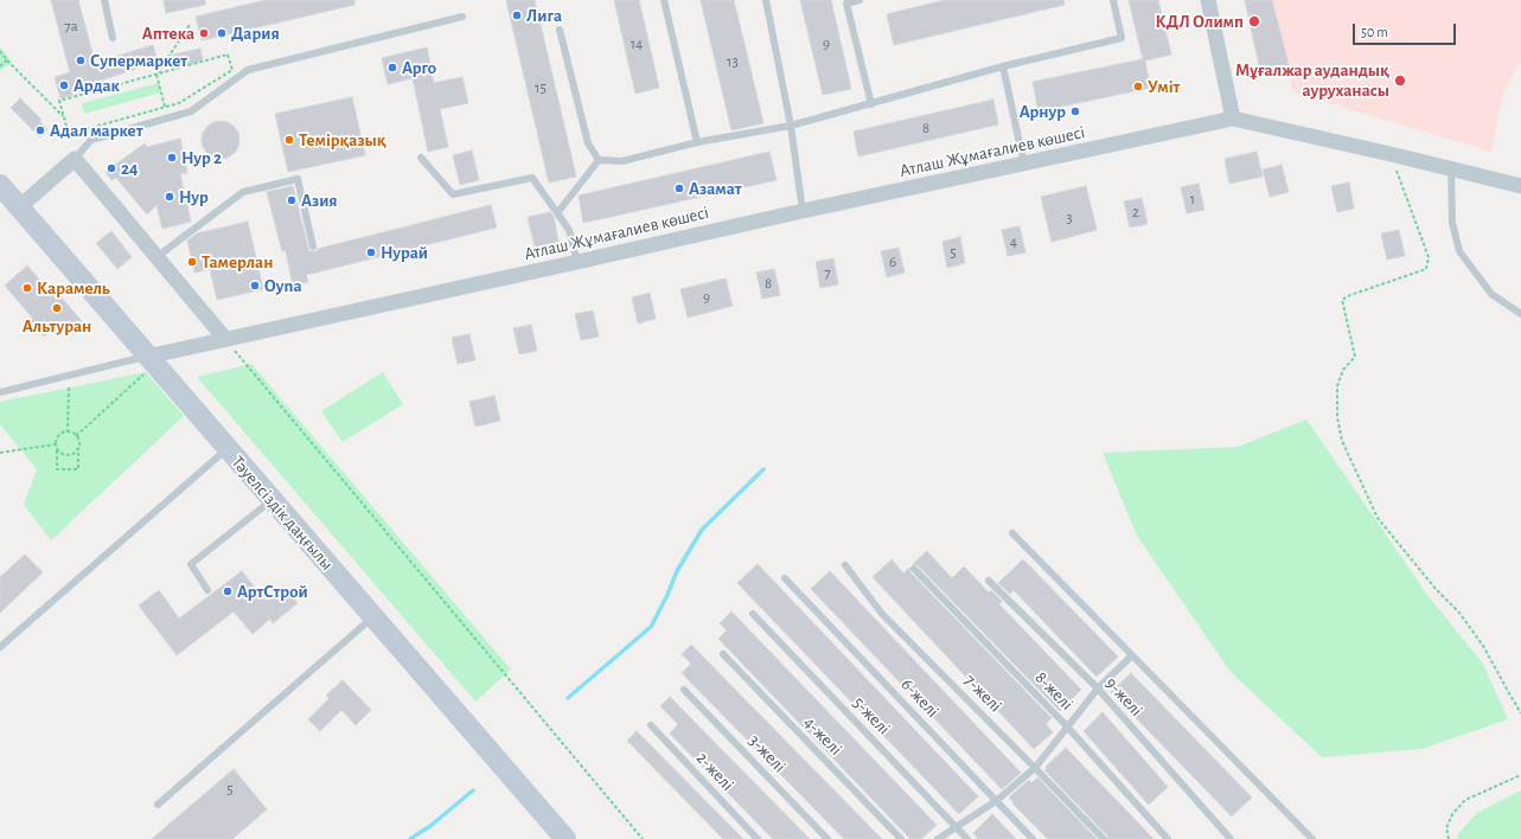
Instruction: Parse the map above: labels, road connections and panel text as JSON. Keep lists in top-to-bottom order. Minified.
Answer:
{"streets":{"street":["Атлаш Жұмағалиев көшесі","Тәуелсіздік даңғылы"],"lane":["8-желі","7-желі","9-желі","6-желі","5-желі","4-желі","3-желі","2-желі"]},"crossings":[["Атлаш Жұмағалиев көшесі","Тәуелсіздік даңғылы"]],"places":["Лига","КДЛ Олимп","Аптека","Дария","Супермаркет","Арго","Мұғалжар аудандық ауруханасы","Ардак","Умiт","Арнур","Адал маркет","Темірқазық","Нур 2","24","Азамат","Нур","Азия","Нурай","Тамерлан","Oyna","Карамель","Альтуран","АртСтрой"],"house_numbers":["7а","14","9","13","15","8","1","2","3","4","5","6","7","8","9","5"],"scale_bar":"50 m"}
